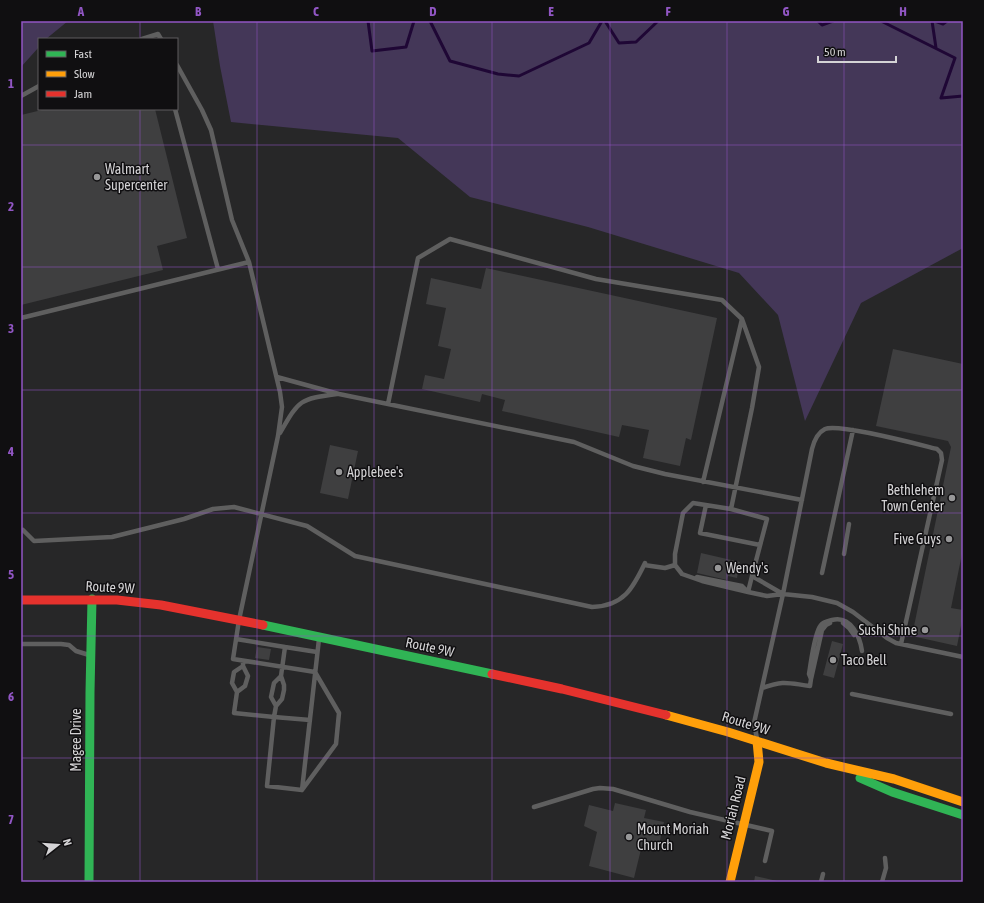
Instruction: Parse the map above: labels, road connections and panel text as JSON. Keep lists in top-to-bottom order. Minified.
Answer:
{"streets":{"main road":["Route 9W","Magee Drive","Moriah Road"]},"crossings":[["Route 9W","Magee Drive"],["Route 9W","Moriah Road"]],"places":["Walmart Supercenter","Applebee's","Bethlehem Town Center","Five Guys","Wendy's","Sushi Shine","Taco Bell","Mount Moriah Church"],"legend":["Fast","Slow","Jam"],"scale_bar":"50 m","north":"right","grid":{"columns":["A","B","C","D","E","F","G","H"],"rows":["1","2","3","4","5","6","7"]}}
